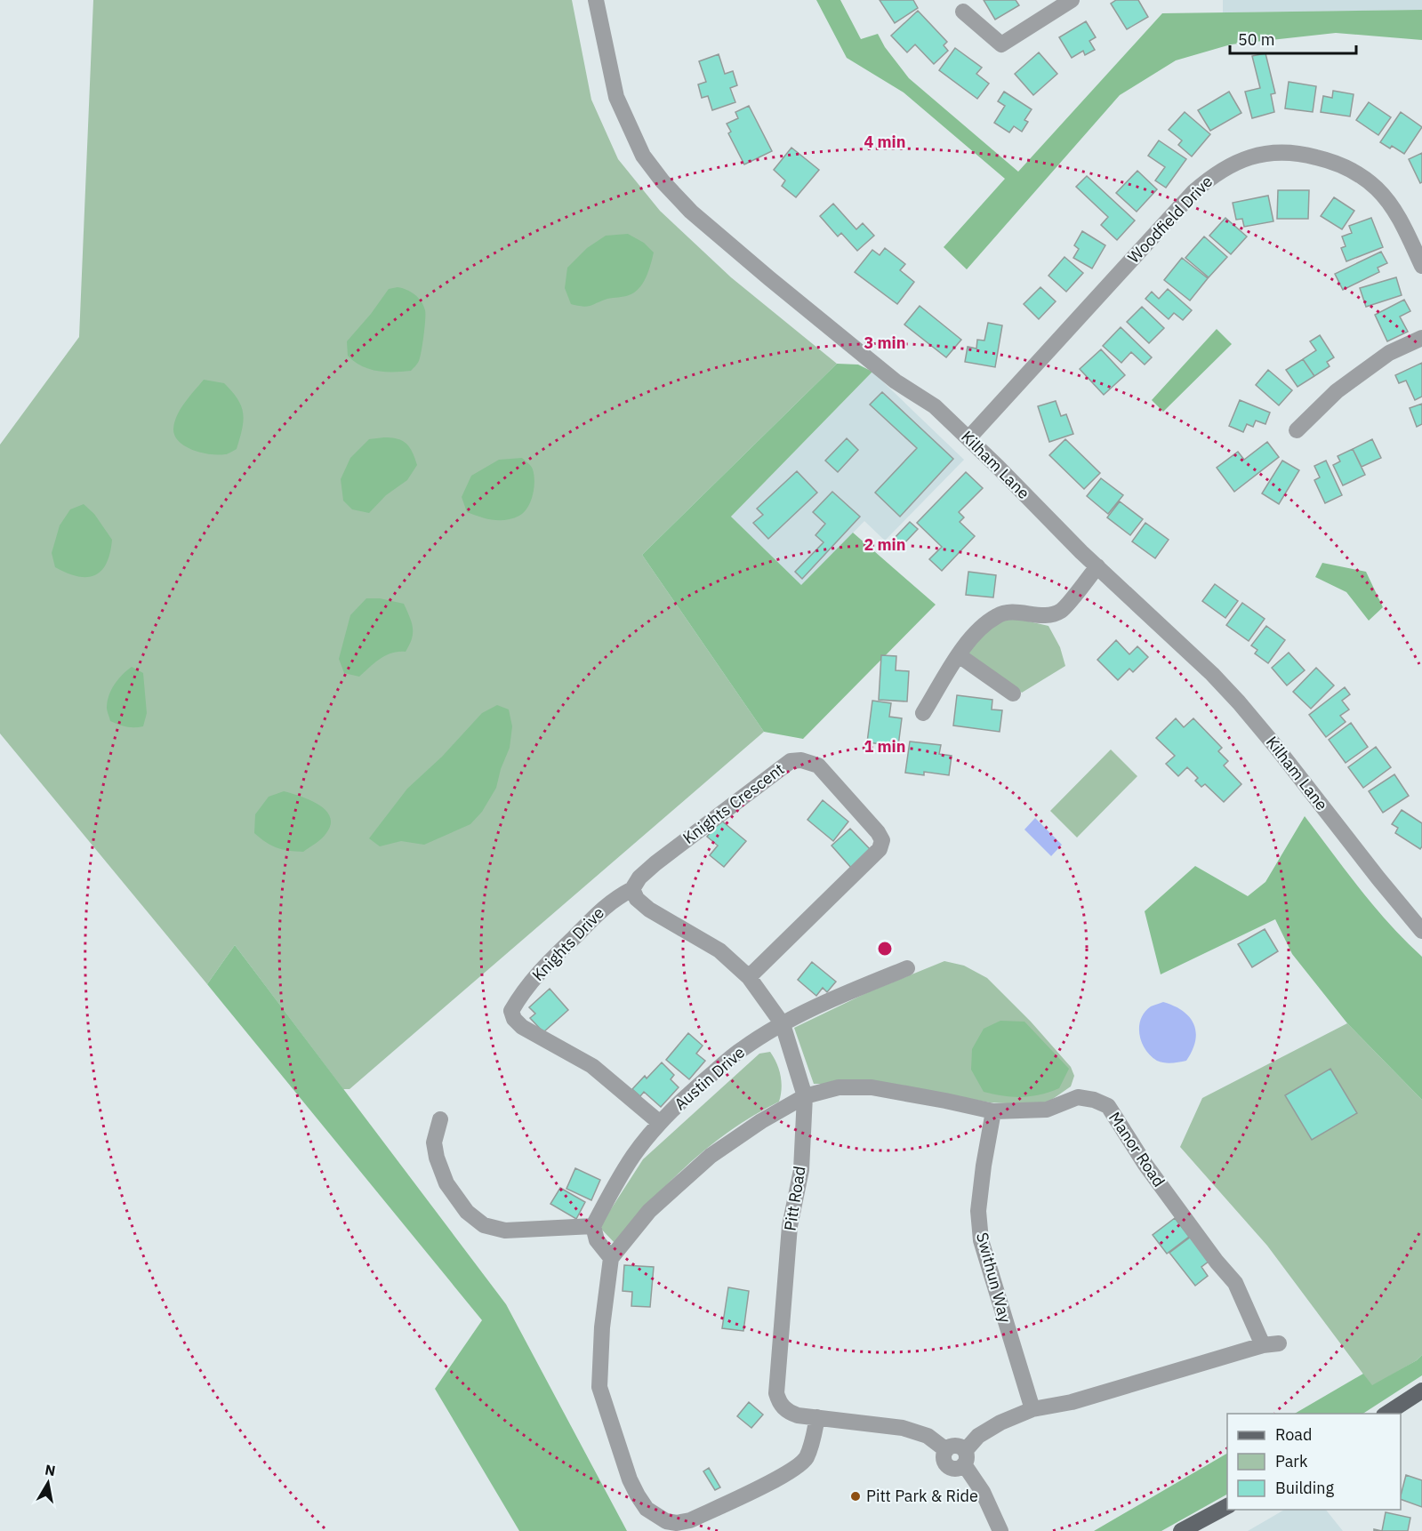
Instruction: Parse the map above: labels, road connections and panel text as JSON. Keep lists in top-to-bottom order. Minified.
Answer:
{"streets":{"street":["Woodfield Drive","Kilham Lane","Knights Crescent","Knights Drive","Austin Drive","Manor Road","Pitt Road","Swithun Way"]},"crossings":[["Woodfield Drive","Kilham Lane"],["Knights Crescent","Knights Drive"],["Knights Crescent","Pitt Road"],["Knights Drive","Austin Drive"],["Knights Drive","Pitt Road"],["Austin Drive","Pitt Road"],["Manor Road","Pitt Road"],["Manor Road","Swithun Way"]],"places":["Pitt Park & Ride"],"legend":["Road","Park","Building"],"scale_bar":"50 m","north":"top","rings":["4 min","3 min","2 min","1 min"]}
